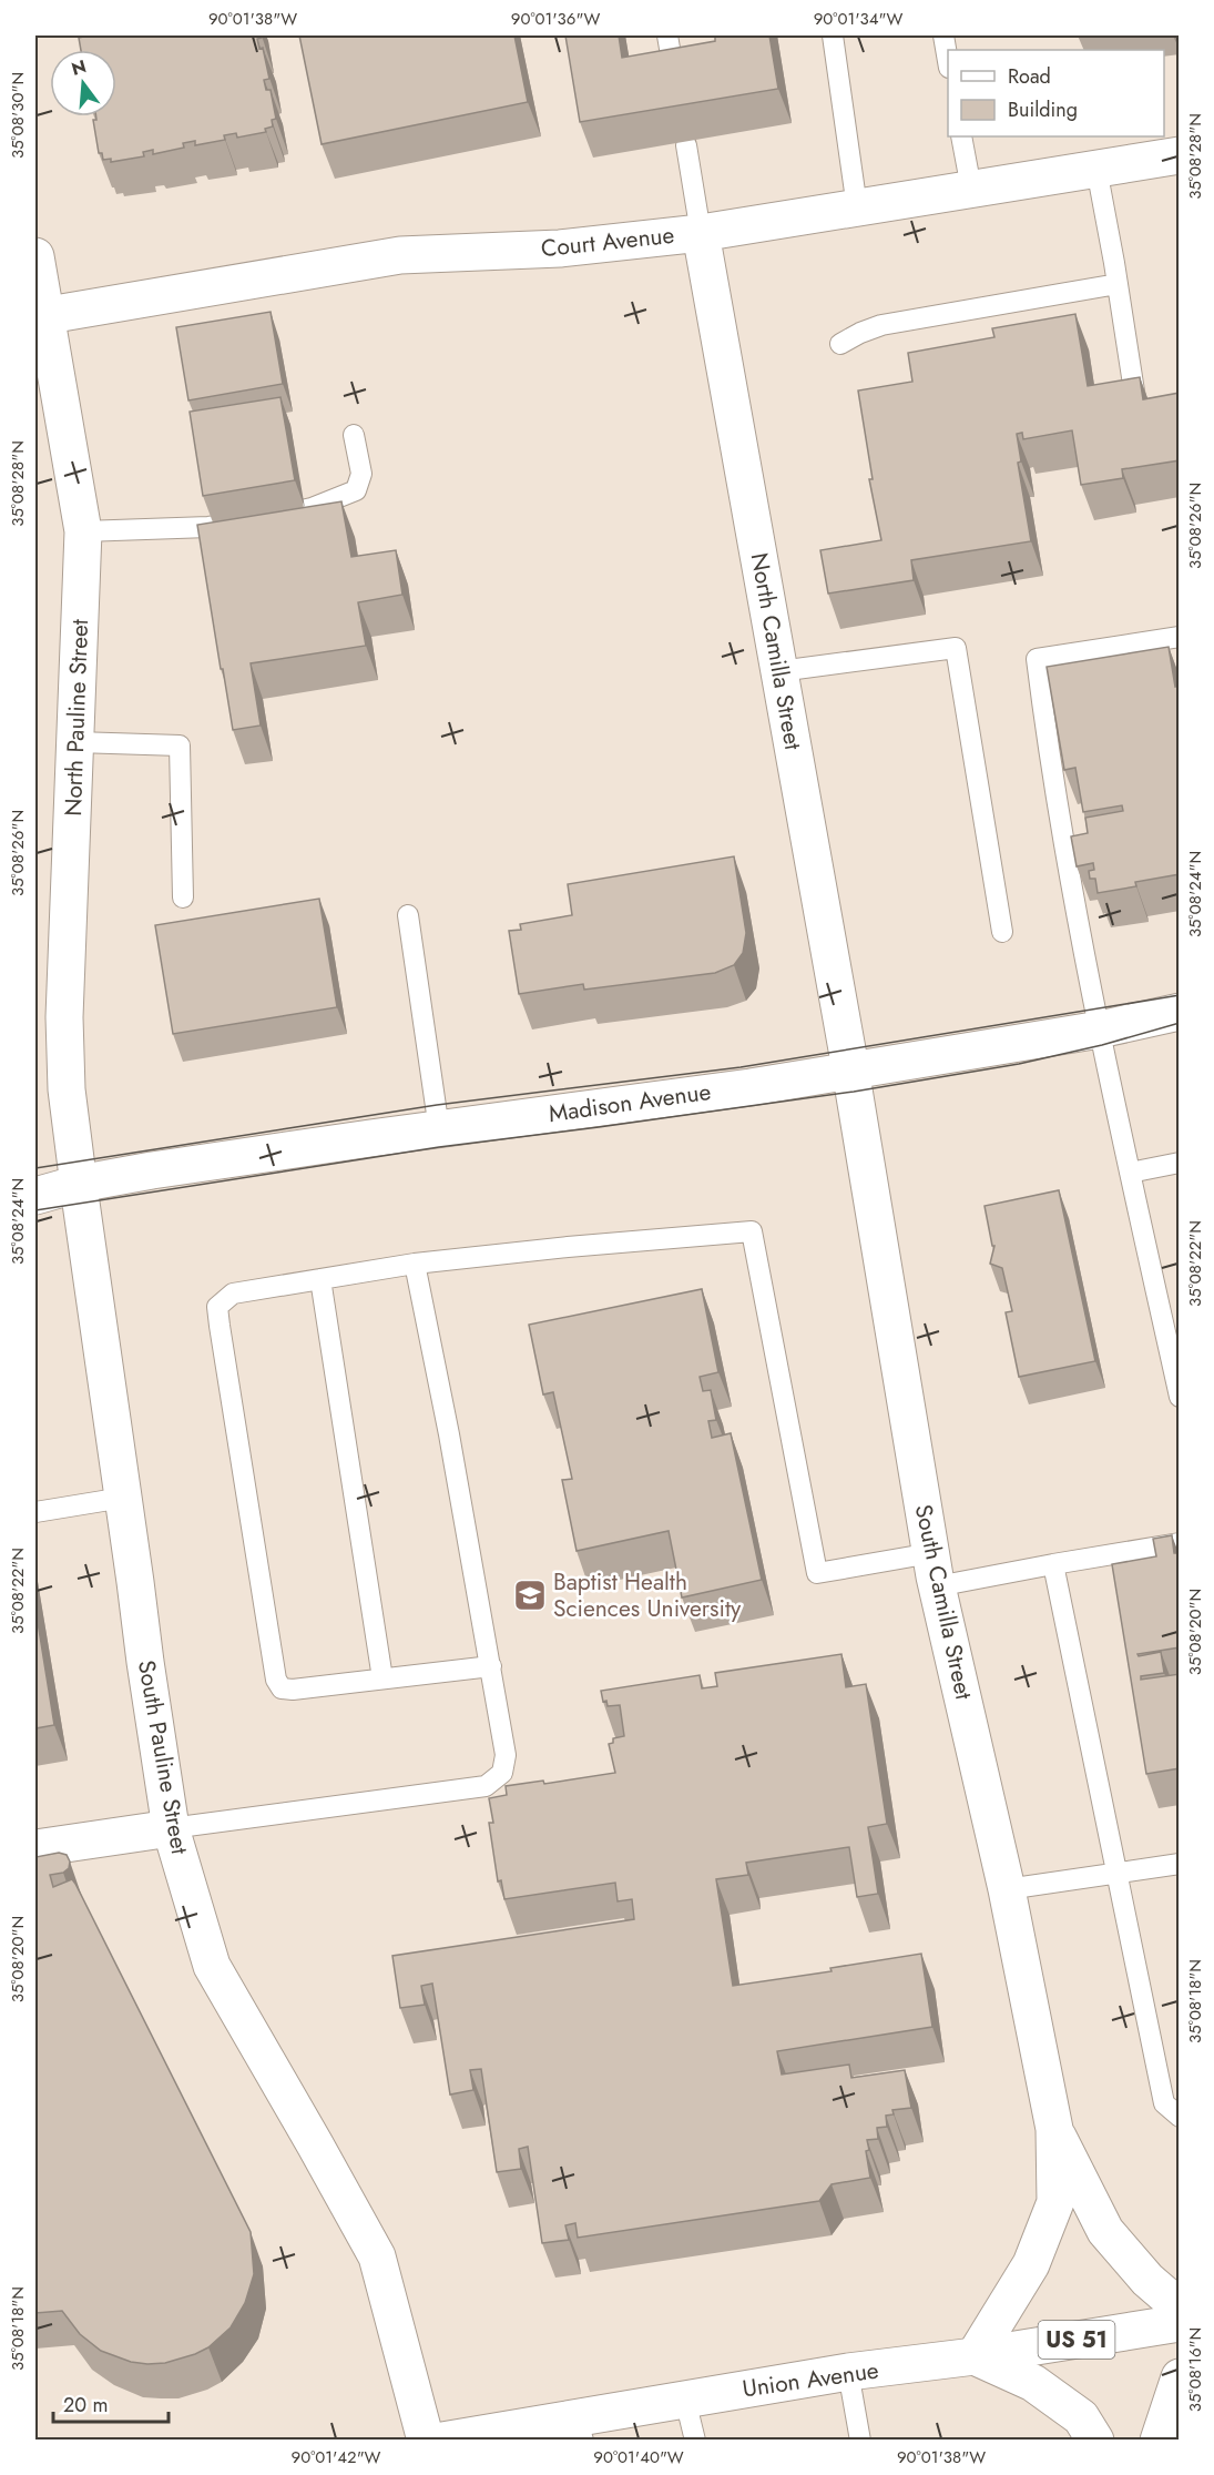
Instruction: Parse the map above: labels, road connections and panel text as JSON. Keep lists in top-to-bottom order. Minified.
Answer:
{"streets":{"street":["Court Avenue","North Camilla Street","North Pauline Street","Madison Avenue","South Camilla Street","South Pauline Street","US 51","Union Avenue"]},"crossings":[["Court Avenue","North Camilla Street"],["Court Avenue","North Pauline Street"],["North Camilla Street","Madison Avenue"],["North Camilla Street","South Camilla Street"],["North Pauline Street","Madison Avenue"],["North Pauline Street","South Pauline Street"],["Madison Avenue","South Camilla Street"],["Madison Avenue","South Pauline Street"],["South Camilla Street","Union Avenue"]],"places":{"school or university":["Baptist Health Sciences University"]},"legend":["Road","Building"],"scale_bar":"20 m","north":"top","coordinates":["90°01'38\"W","90°01'36\"W","90°01'34\"W","35°08'30\"N","35°08'28\"N","35°08'26\"N","35°08'24\"N","35°08'22\"N","35°08'20\"N","35°08'18\"N","35°08'16\"N","90°01'42\"W","90°01'40\"W"]}
